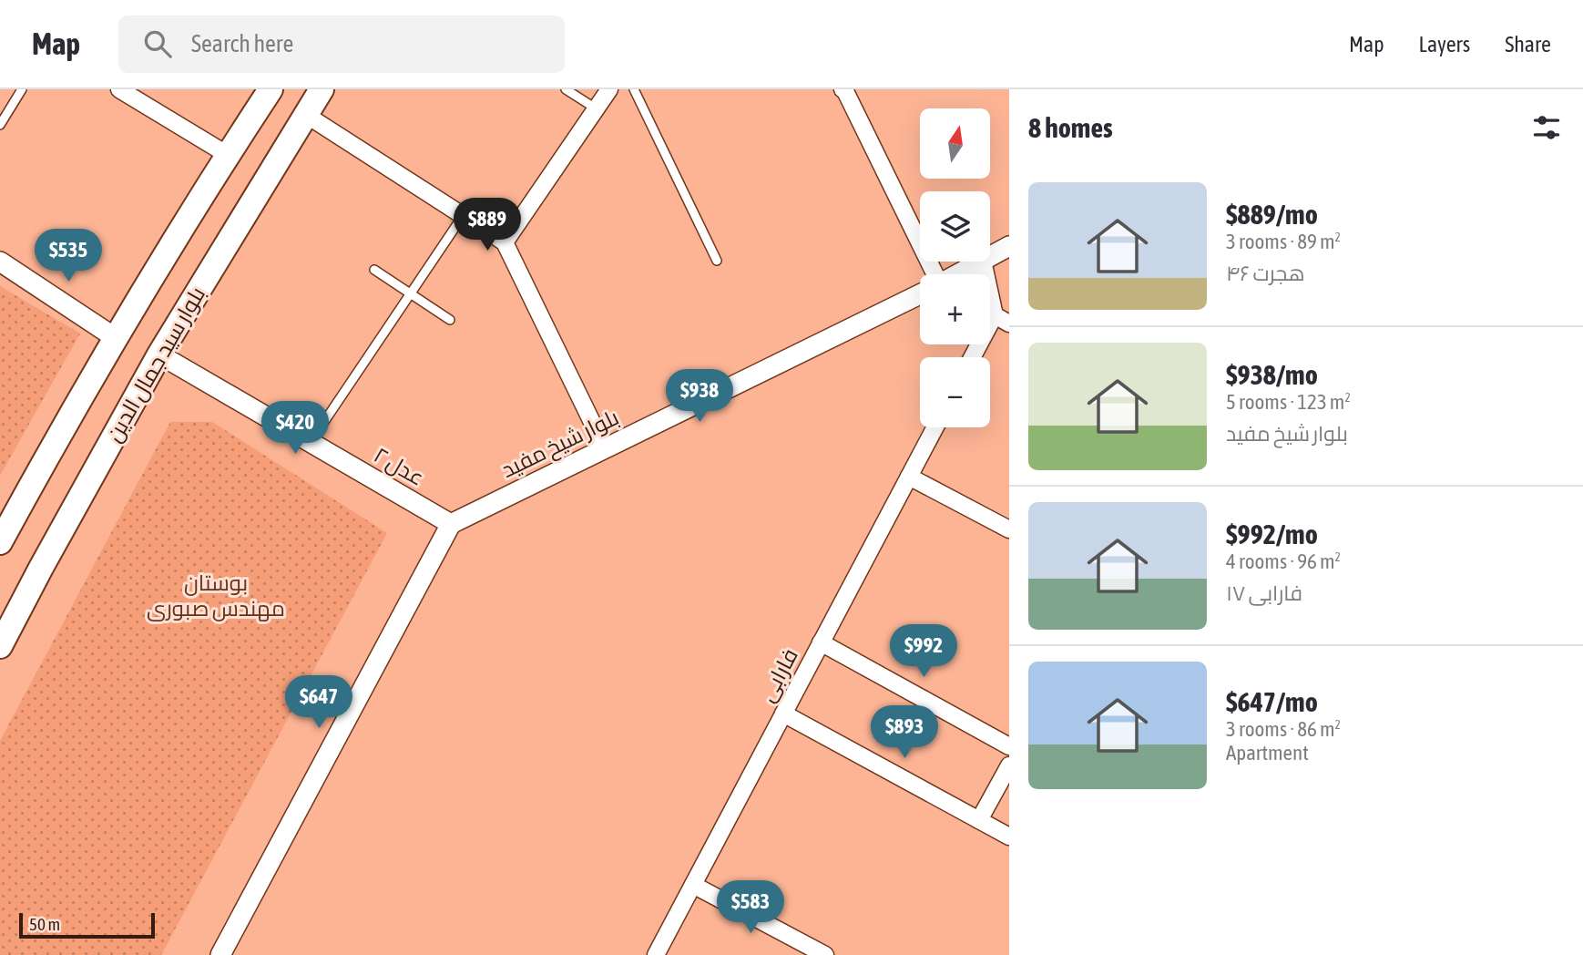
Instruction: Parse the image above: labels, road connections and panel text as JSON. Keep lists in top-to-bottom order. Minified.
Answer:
{"streets":{"main road":["بلوار سید جمال الدین"],"street":["بلوار شیخ مفید","عدل ۲","فارابی"]},"crossings":[["بلوار سید جمال الدین","عدل ۲"],["بلوار شیخ مفید","عدل ۲"]],"parks":["بوستان مهندس صبوری"],"scale_bar":"50 m","north":"top","page":{"header":"Map","search":"Search here","nav":["Map","Layers","Share"],"heading":"8 homes","map_buttons":["+","−"],"list":[{"name":"$889/mo","note":"3 rooms · 89 m² · هجرت ۴۶"},{"name":"$938/mo","note":"5 rooms · 123 m² · بلوار شیخ مفید"},{"name":"$992/mo","note":"4 rooms · 96 m² · فارابی ۱۷"},{"name":"$647/mo","note":"3 rooms · 86 m² · Apartment"}],"price":["$889","$535","$938","$420","$992","$647","$893","$583"],"scale":"50 m"}}
